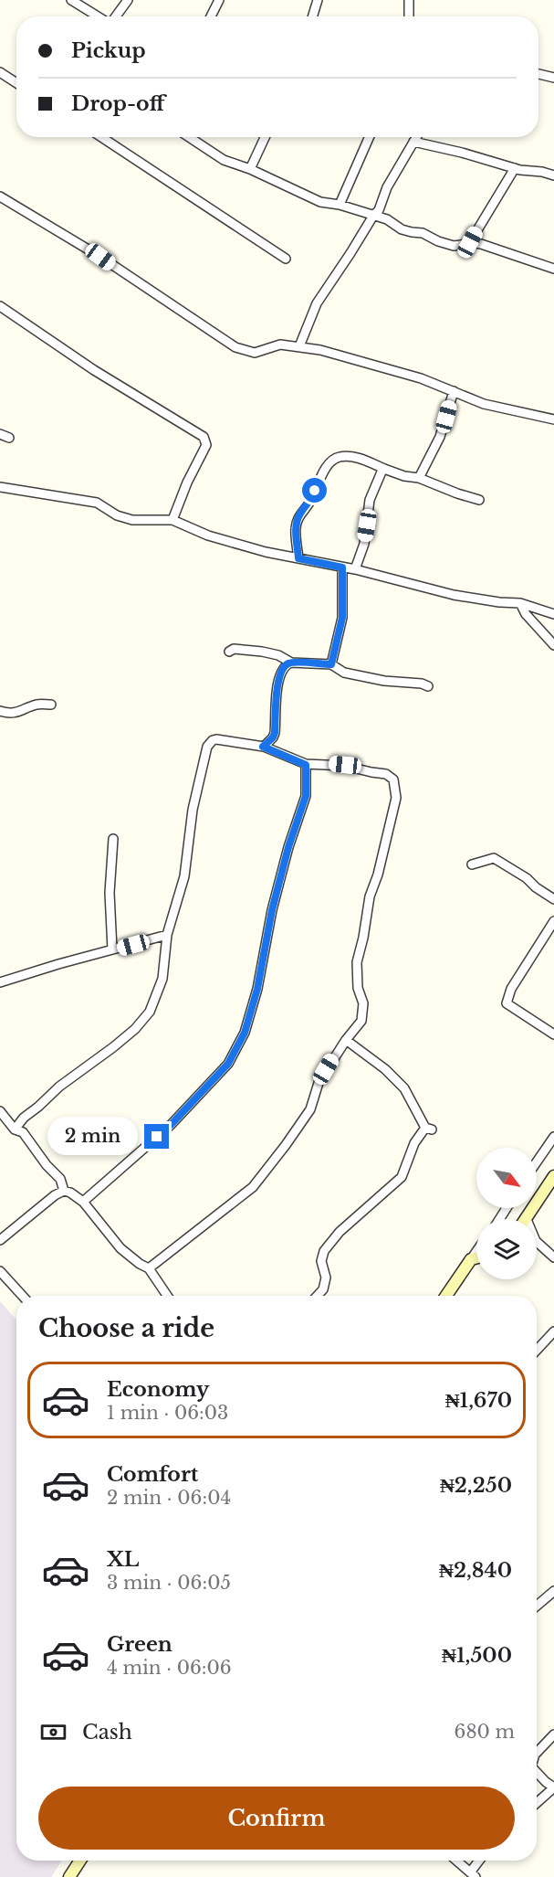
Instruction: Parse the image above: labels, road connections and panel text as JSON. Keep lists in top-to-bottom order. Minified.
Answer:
{"north":"bottom right","page":{"banner":["Pickup","Drop-off"],"bubble":"2 min","heading":"Choose a ride","list":[{"name":"Economy","note":"1 min · 06:03","value":"₦1,670"},{"name":"Comfort","note":"2 min · 06:04","value":"₦2,250"},{"name":"XL","note":"3 min · 06:05","value":"₦2,840"},{"name":"Green","note":"4 min · 06:06","value":"₦1,500"}],"pay":["Cash","680 m"],"buttons":"Confirm"}}
